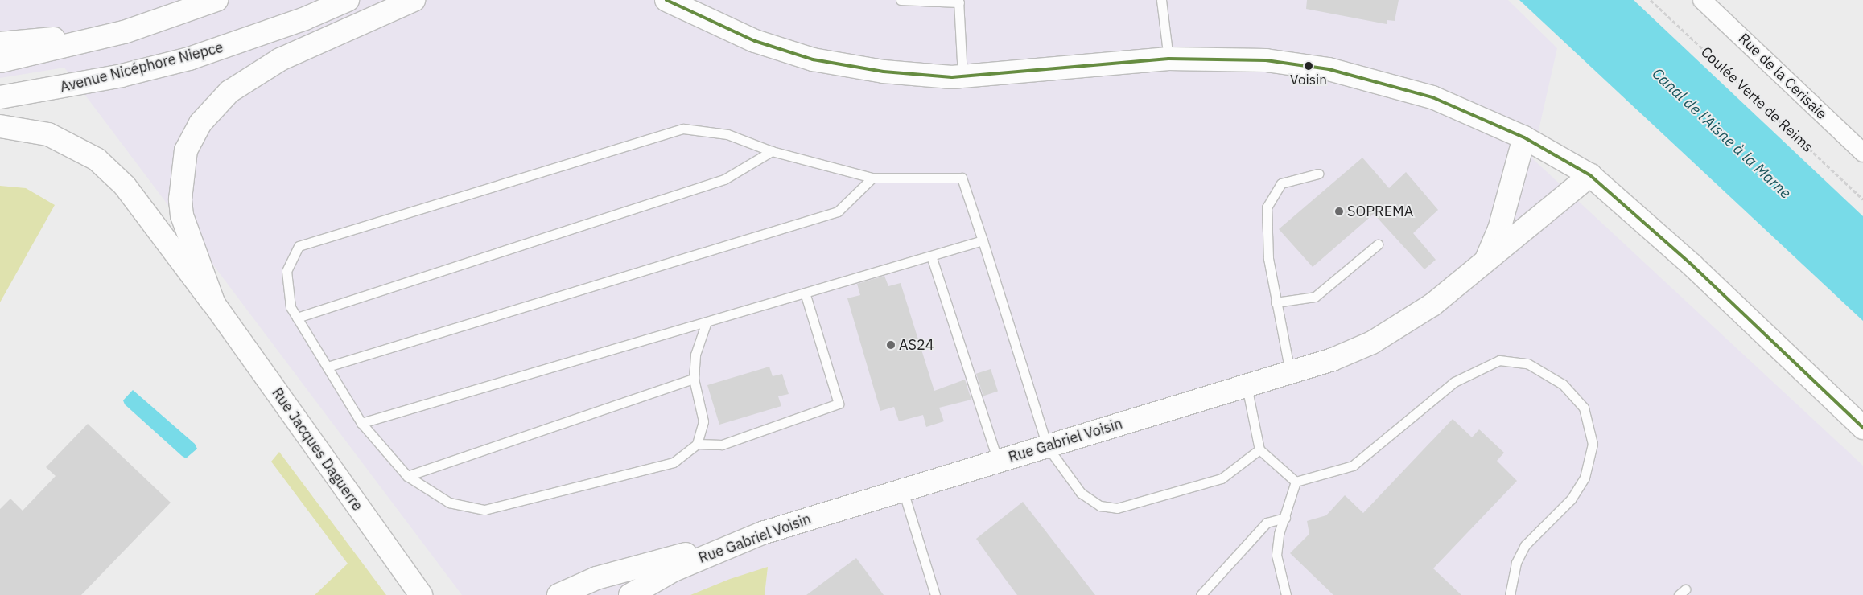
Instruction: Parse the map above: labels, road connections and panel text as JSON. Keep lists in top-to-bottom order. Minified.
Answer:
{"streets":{"main road":["Avenue Nicéphore Niepce","Rue Gabriel Voisin","Rue Jacques Daguerre"],"street":["Rue de la Cerisaie"],"path":["Coulée Verte de Reims"]},"water":["Canal de l'Aisne à la Marne"],"places":["Voisin","SOPREMA","AS24"]}
